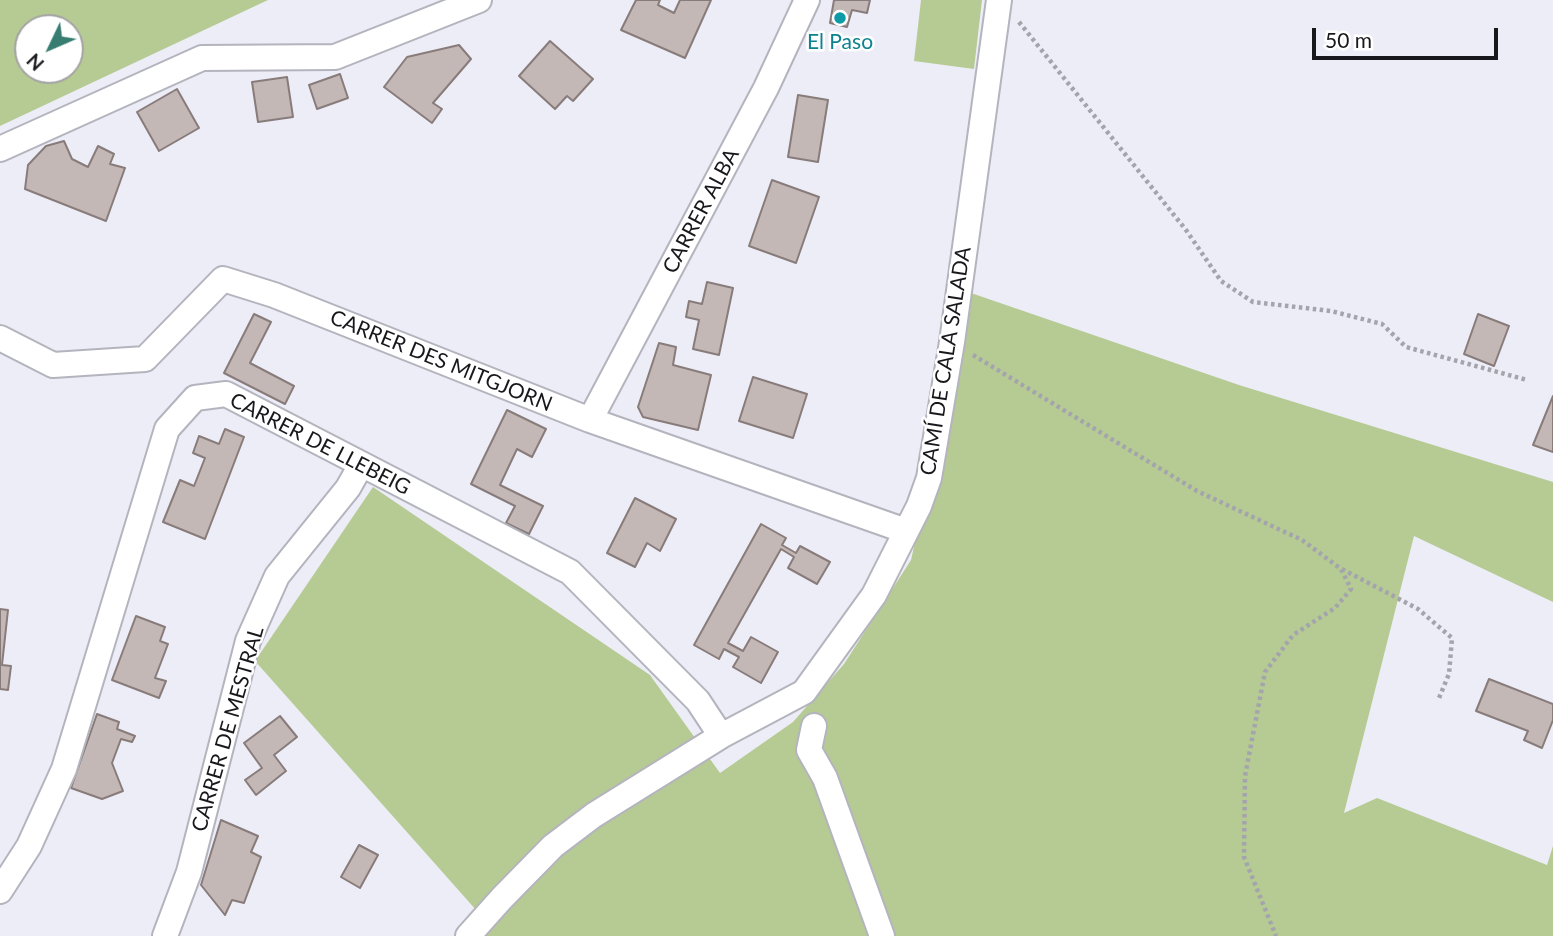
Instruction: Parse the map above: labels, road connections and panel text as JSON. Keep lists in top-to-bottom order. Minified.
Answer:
{"streets":{"street":["CARRER ALBA","CARRER DES MITGJORN","CAMÍ DE CALA SALADA","CARRER DE LLEBEIG","CARRER DE MESTRAL"]},"crossings":[["CARRER ALBA","CARRER DES MITGJORN"],["CARRER DES MITGJORN","CAMÍ DE CALA SALADA"],["CAMÍ DE CALA SALADA","CARRER DE LLEBEIG"],["CARRER DE LLEBEIG","CARRER DE MESTRAL"]],"places":["El Paso"],"scale_bar":"50 m","north":"bottom left"}
